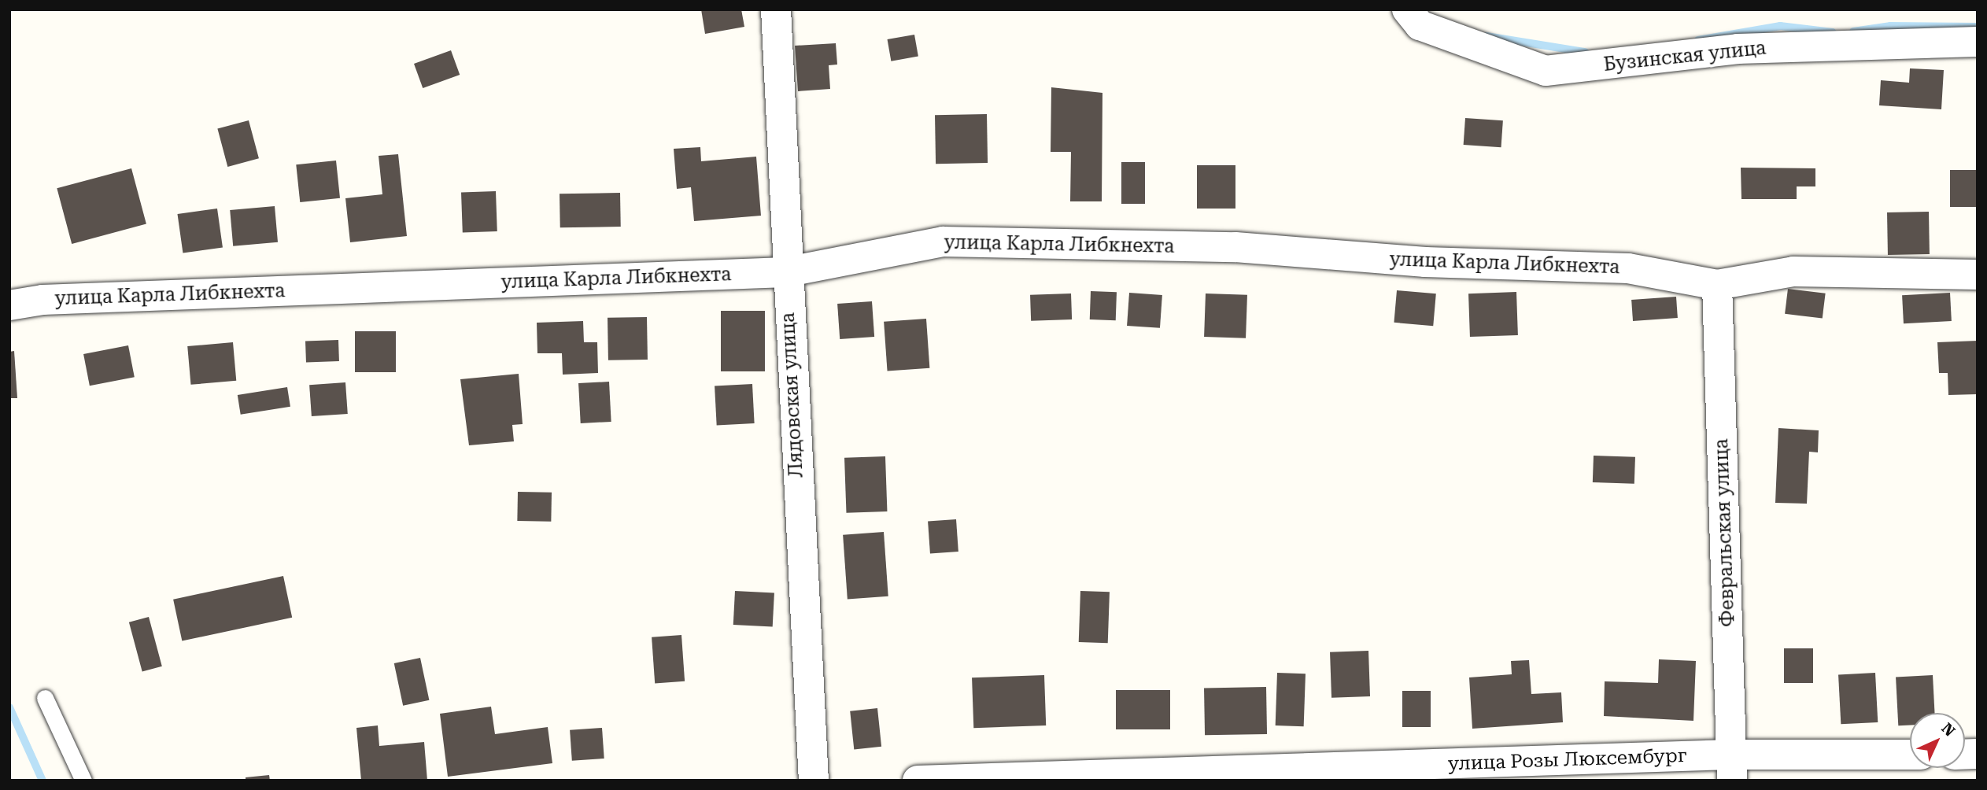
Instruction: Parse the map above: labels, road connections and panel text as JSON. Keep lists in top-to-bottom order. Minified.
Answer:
{"streets":{"street":["Бузинская улица","улица Карла Либкнехта","Лядовская улица","Февральская улица","улица Розы Люксембург"]},"crossings":[["улица Карла Либкнехта","Лядовская улица"],["улица Карла Либкнехта","Февральская улица"],["Февральская улица","улица Розы Люксембург"]],"north":"top right"}
